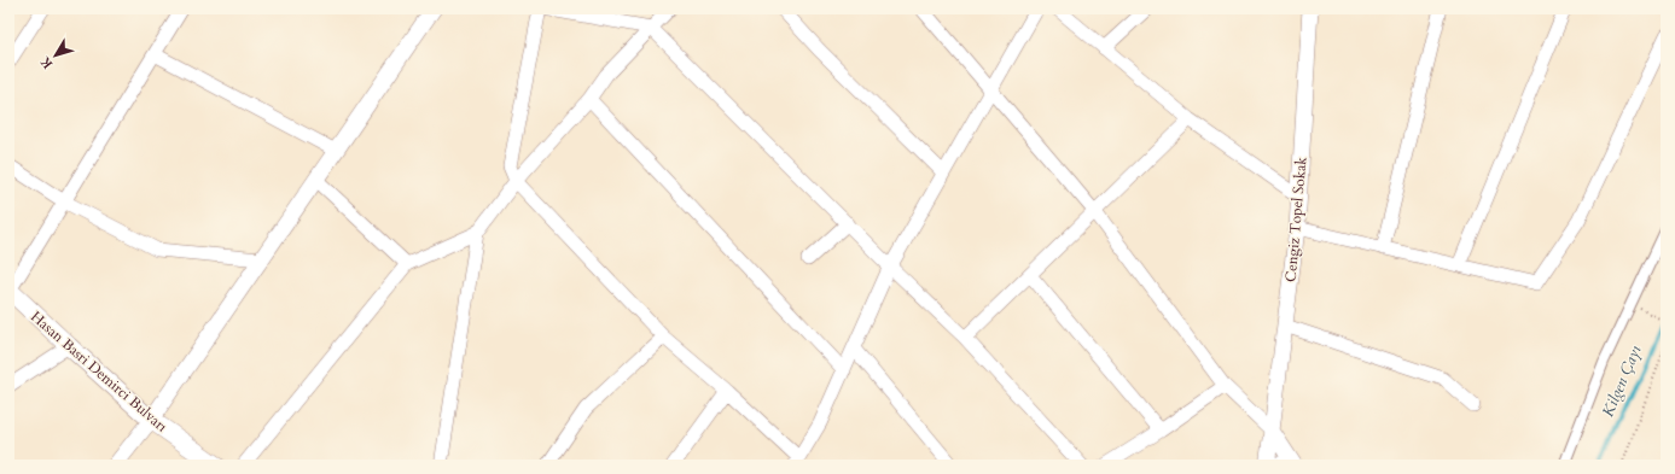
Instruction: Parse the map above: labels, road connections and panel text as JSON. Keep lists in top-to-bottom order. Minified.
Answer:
{"streets":{"main road":["Hasan Basri Demirci Bulvarı"],"street":["Cengiz Topel Sokak"]},"water":["Kilgen Çayı"],"north":"bottom left"}
